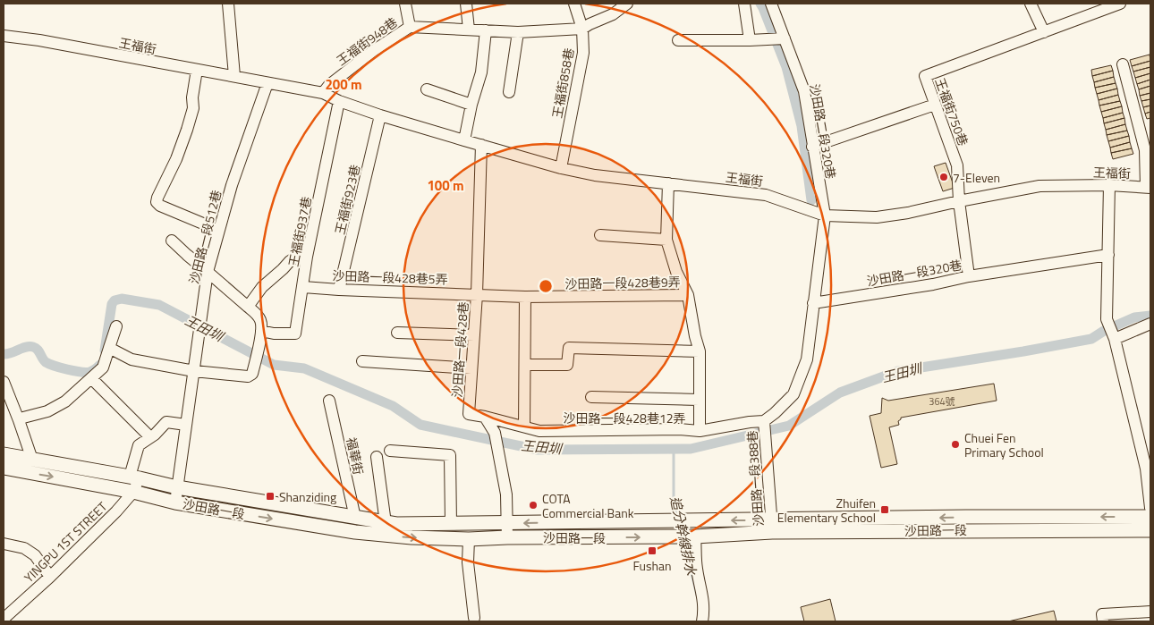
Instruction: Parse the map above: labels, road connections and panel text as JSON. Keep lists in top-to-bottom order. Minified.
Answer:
{"streets":{"main road":["沙田路一段"],"street":["王福街948巷","王福街","王福街858巷","王福街750巷","沙田路二段320巷","王福街923巷","王福街937巷","沙田路一段512巷","沙田路一段320巷","沙田路一段428巷5弄","沙田路一段428巷9弄","沙田路一段428巷","沙田路一段428巷12弄","福華街","沙田路一段388巷","YINGPU 1ST STREET"]},"crossings":[["王福街","王福街858巷"],["王福街","王福街750巷"],["王福街","沙田路二段320巷"],["王福街","王福街923巷"],["王福街","王福街937巷"],["王福街","沙田路一段512巷"],["王福街","沙田路一段428巷"],["王福街750巷","沙田路一段320巷"],["王福街923巷","沙田路一段428巷5弄"],["王福街937巷","沙田路一段428巷5弄"],["沙田路一段512巷","沙田路一段"],["沙田路一段512巷","YINGPU 1ST STREET"],["沙田路一段320巷","沙田路一段388巷"],["沙田路一段428巷5弄","沙田路一段428巷9弄"],["沙田路一段428巷5弄","沙田路一段428巷"],["沙田路一段428巷9弄","沙田路一段428巷"],["沙田路一段428巷","沙田路一段428巷12弄"],["沙田路一段428巷12弄","沙田路一段388巷"],["福華街","沙田路一段"],["沙田路一段388巷","沙田路一段"],["沙田路一段","YINGPU 1ST STREET"]],"water":["王田圳","追分幹線排水"],"places":{"other":["7-Eleven","Chuei Fen Primary School","COTA Commercial Bank"],"transit":["Shanziding","Zhuifen Elementary School","Fushan"]},"house_numbers":["364號"],"rings":["200 m","100 m"]}
